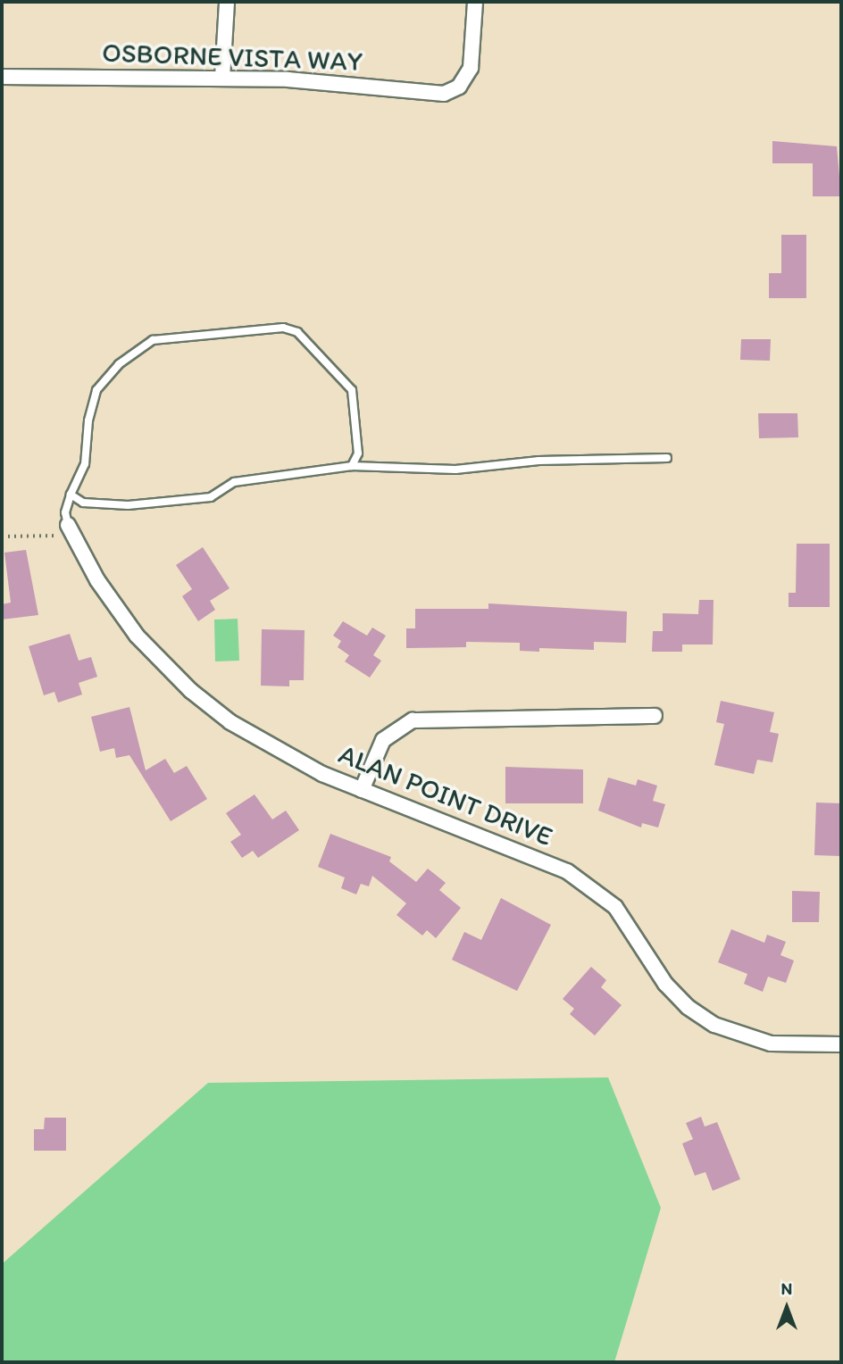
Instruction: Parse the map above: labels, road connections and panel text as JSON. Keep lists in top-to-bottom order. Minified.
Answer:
{"streets":{"street":["OSBORNE VISTA WAY","ALAN POINT DRIVE"]},"north":"top"}
